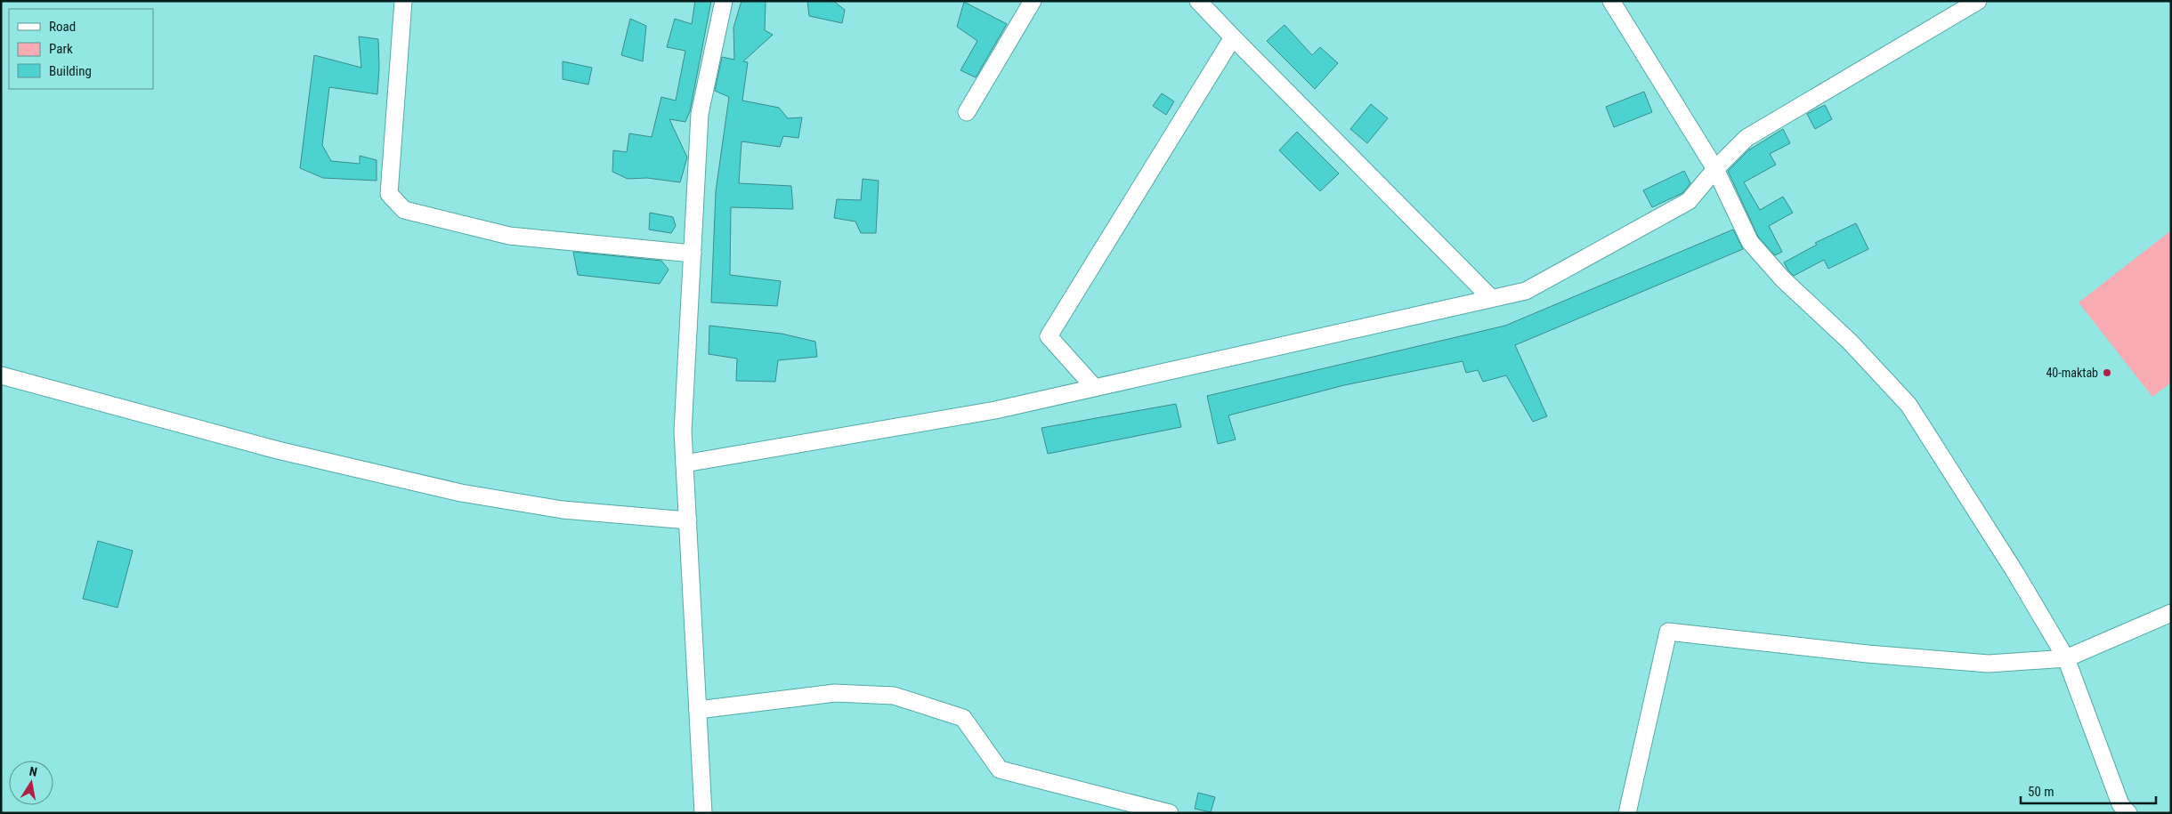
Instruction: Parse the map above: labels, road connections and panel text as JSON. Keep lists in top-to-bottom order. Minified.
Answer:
{"places":["40-maktab"],"legend":["Road","Park","Building"],"scale_bar":"50 m","north":"top"}
